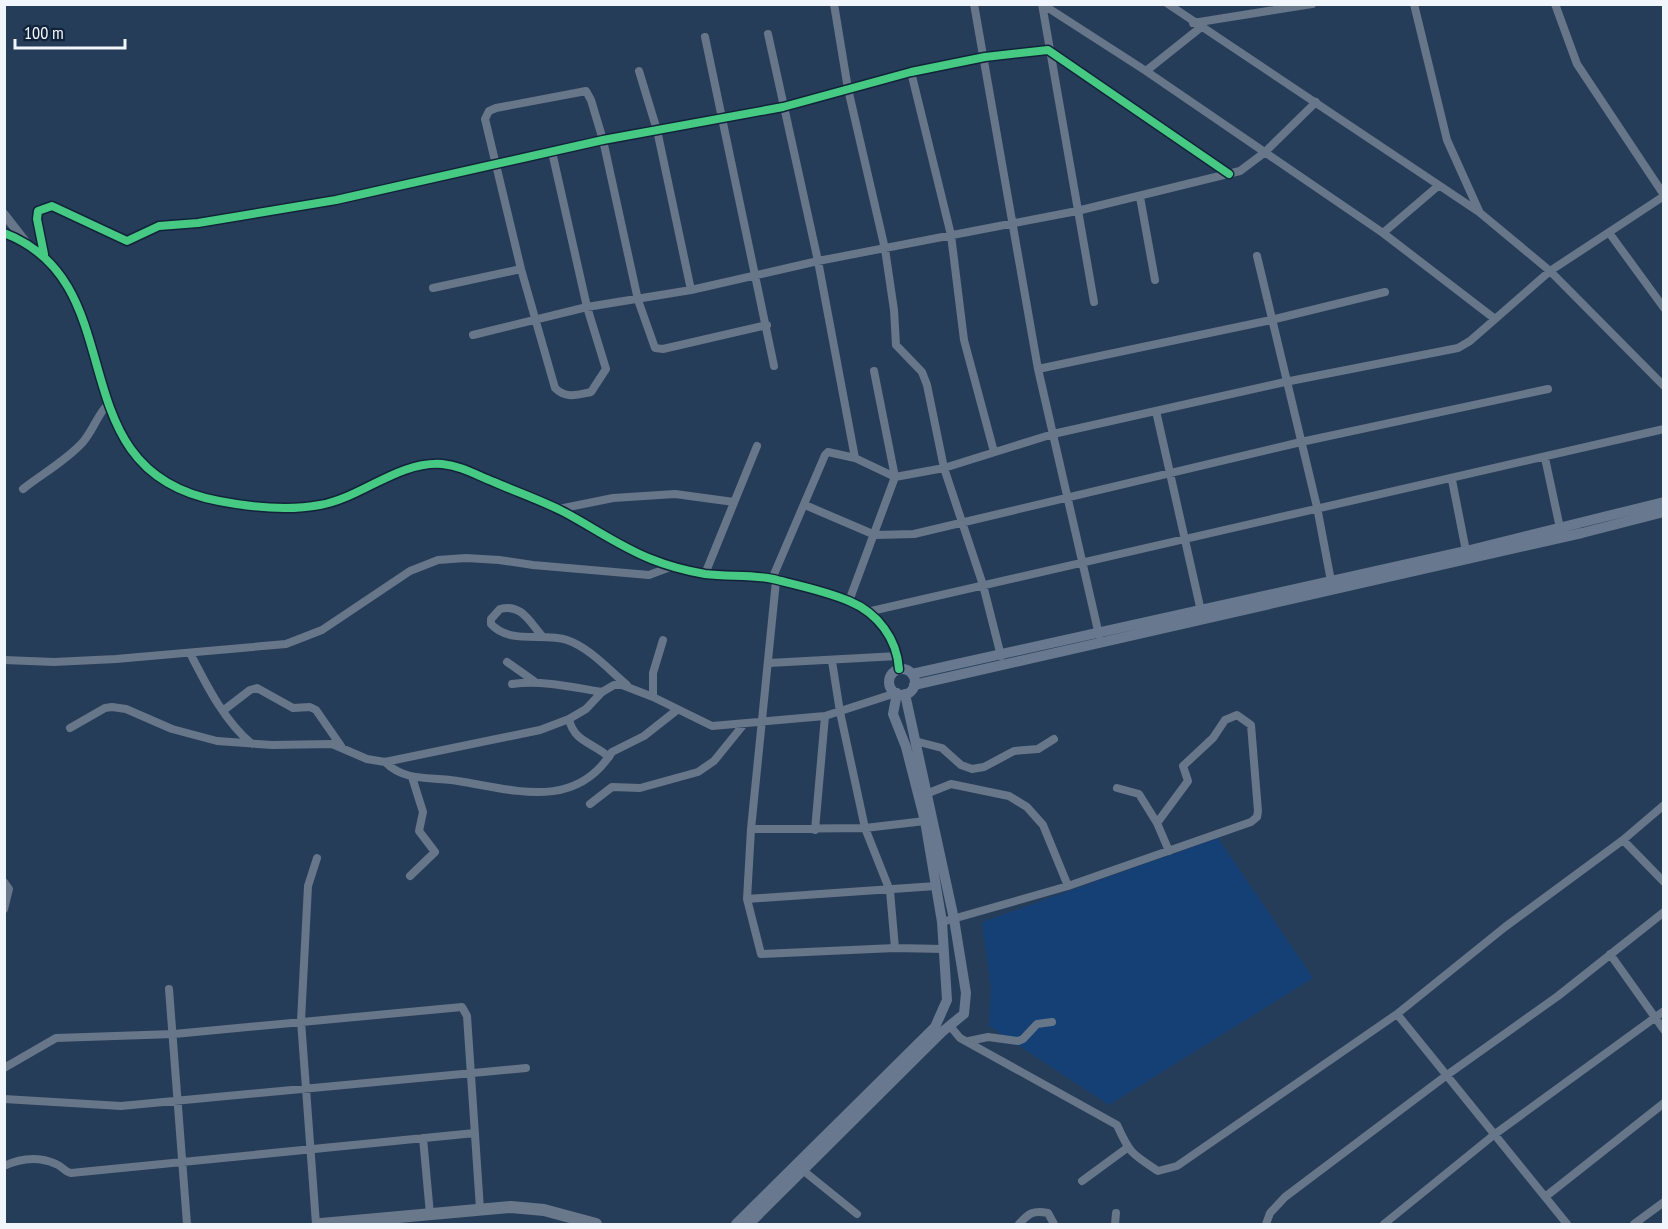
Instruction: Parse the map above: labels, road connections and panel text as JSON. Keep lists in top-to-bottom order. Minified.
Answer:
{"scale_bar":"100 m"}
